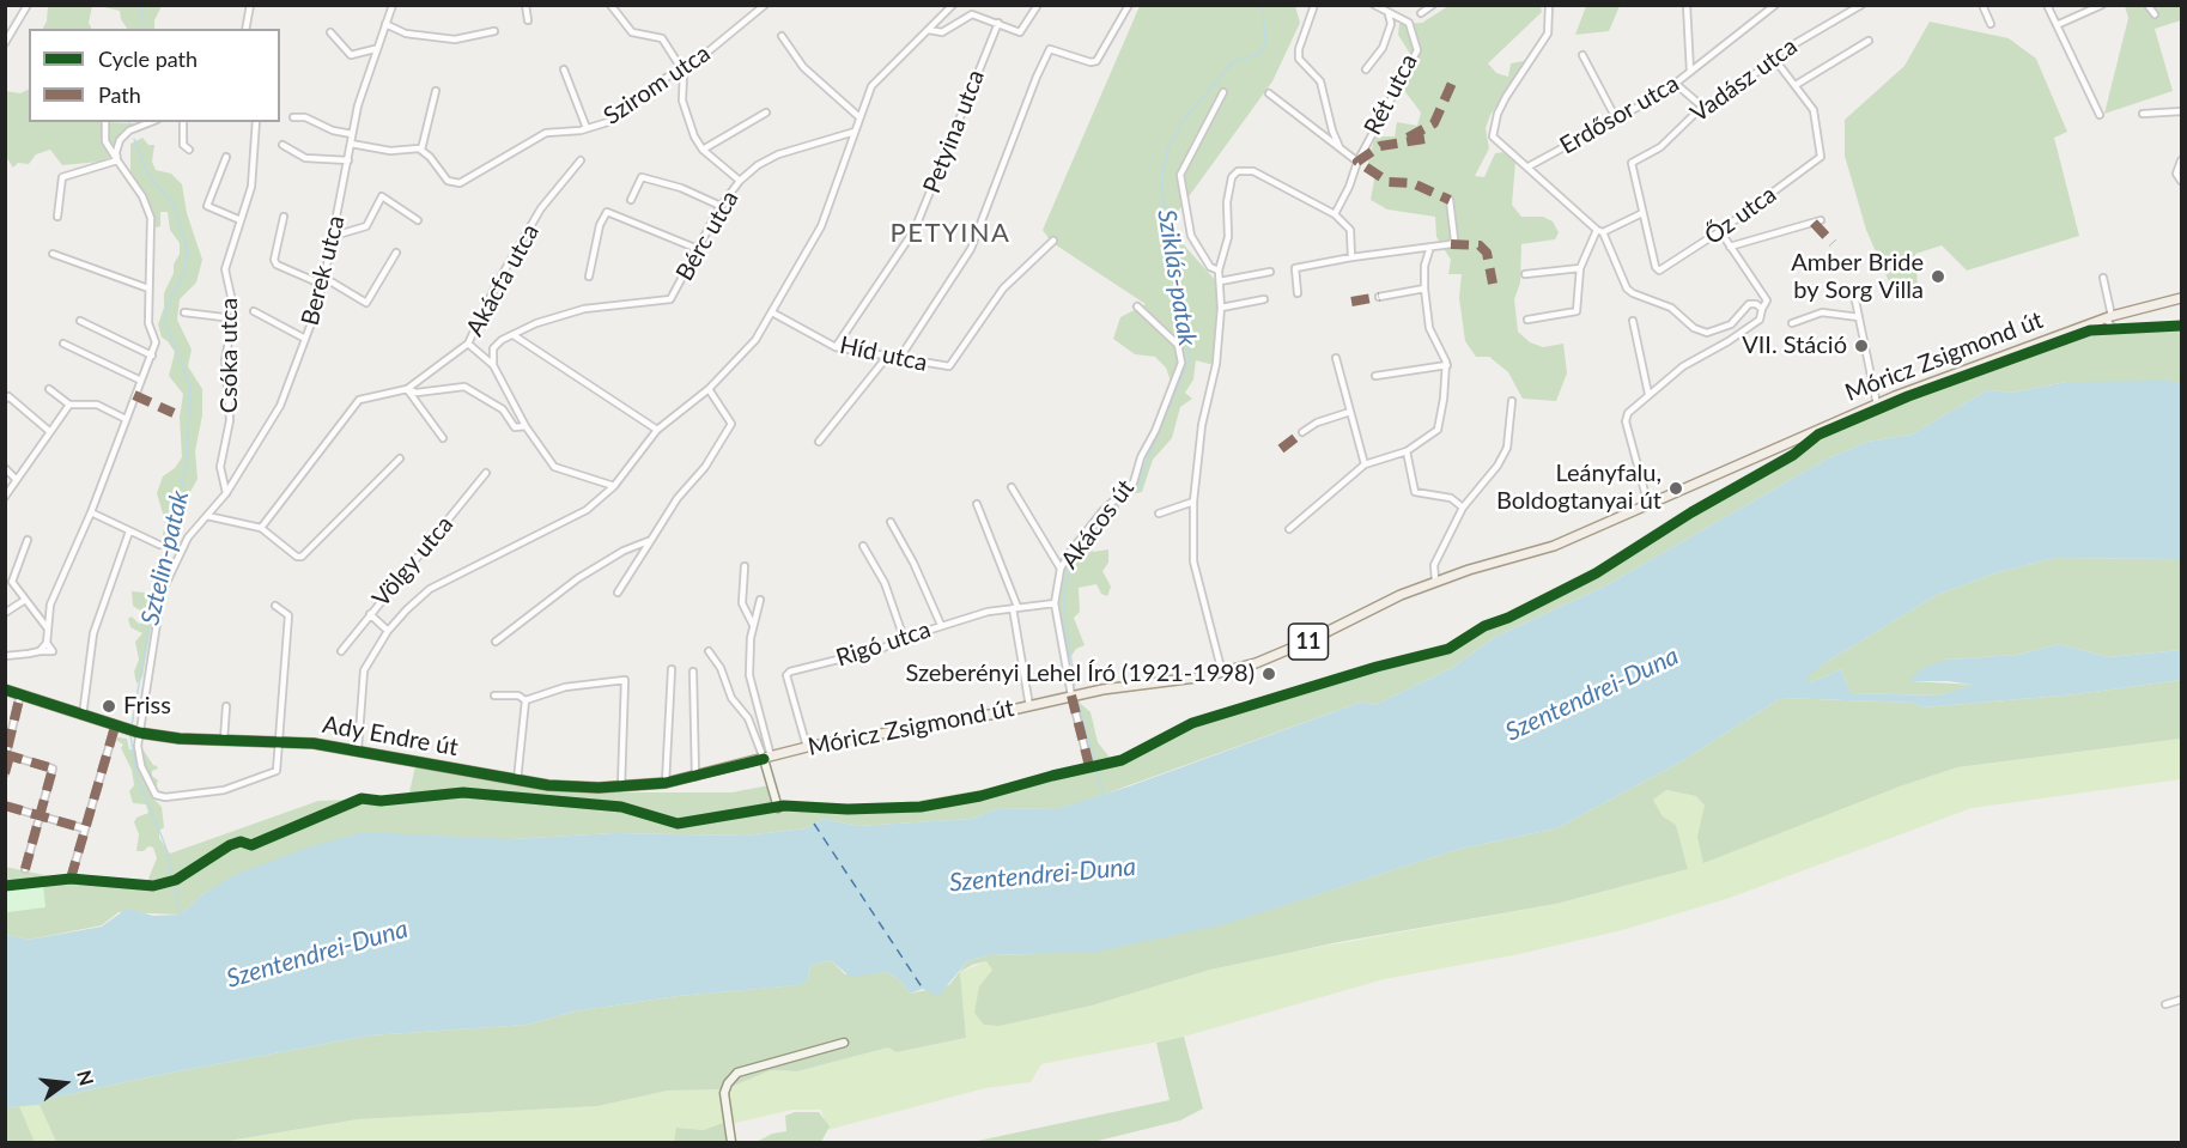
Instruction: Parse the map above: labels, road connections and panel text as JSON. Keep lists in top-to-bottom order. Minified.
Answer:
{"streets":{"main road":["Móricz Zsigmond út","11","Ady Endre út"],"street":["Vadász utca","Szirom utca","Rét utca","Erdősor utca","Petyina utca","Őz utca","Bérc utca","Berek utca","Akácfa utca","Híd utca","Csóka utca","Akácos út","Völgy utca","Rigó utca"]},"crossings":[["Vadász utca","Őz utca"],["Petyina utca","Híd utca"],["Berek utca","Csóka utca"],["Berek utca","Ady Endre út"],["Móricz Zsigmond út","Akácos út"],["Móricz Zsigmond út","Rigó utca"],["Móricz Zsigmond út","Ady Endre út"],["Akácos út","Rigó utca"]],"districts":["PETYINA"],"water":["Sziklás-patak","Sztelin-patak","Szentendrei-Duna"],"places":["Amber Bride by Sorg Villa","VII. Stáció","Leányfalu, Boldogtanyai út","Szeberényi Lehel Író (1921-1998)","Friss"],"legend":["Cycle path","Path"],"north":"right"}
